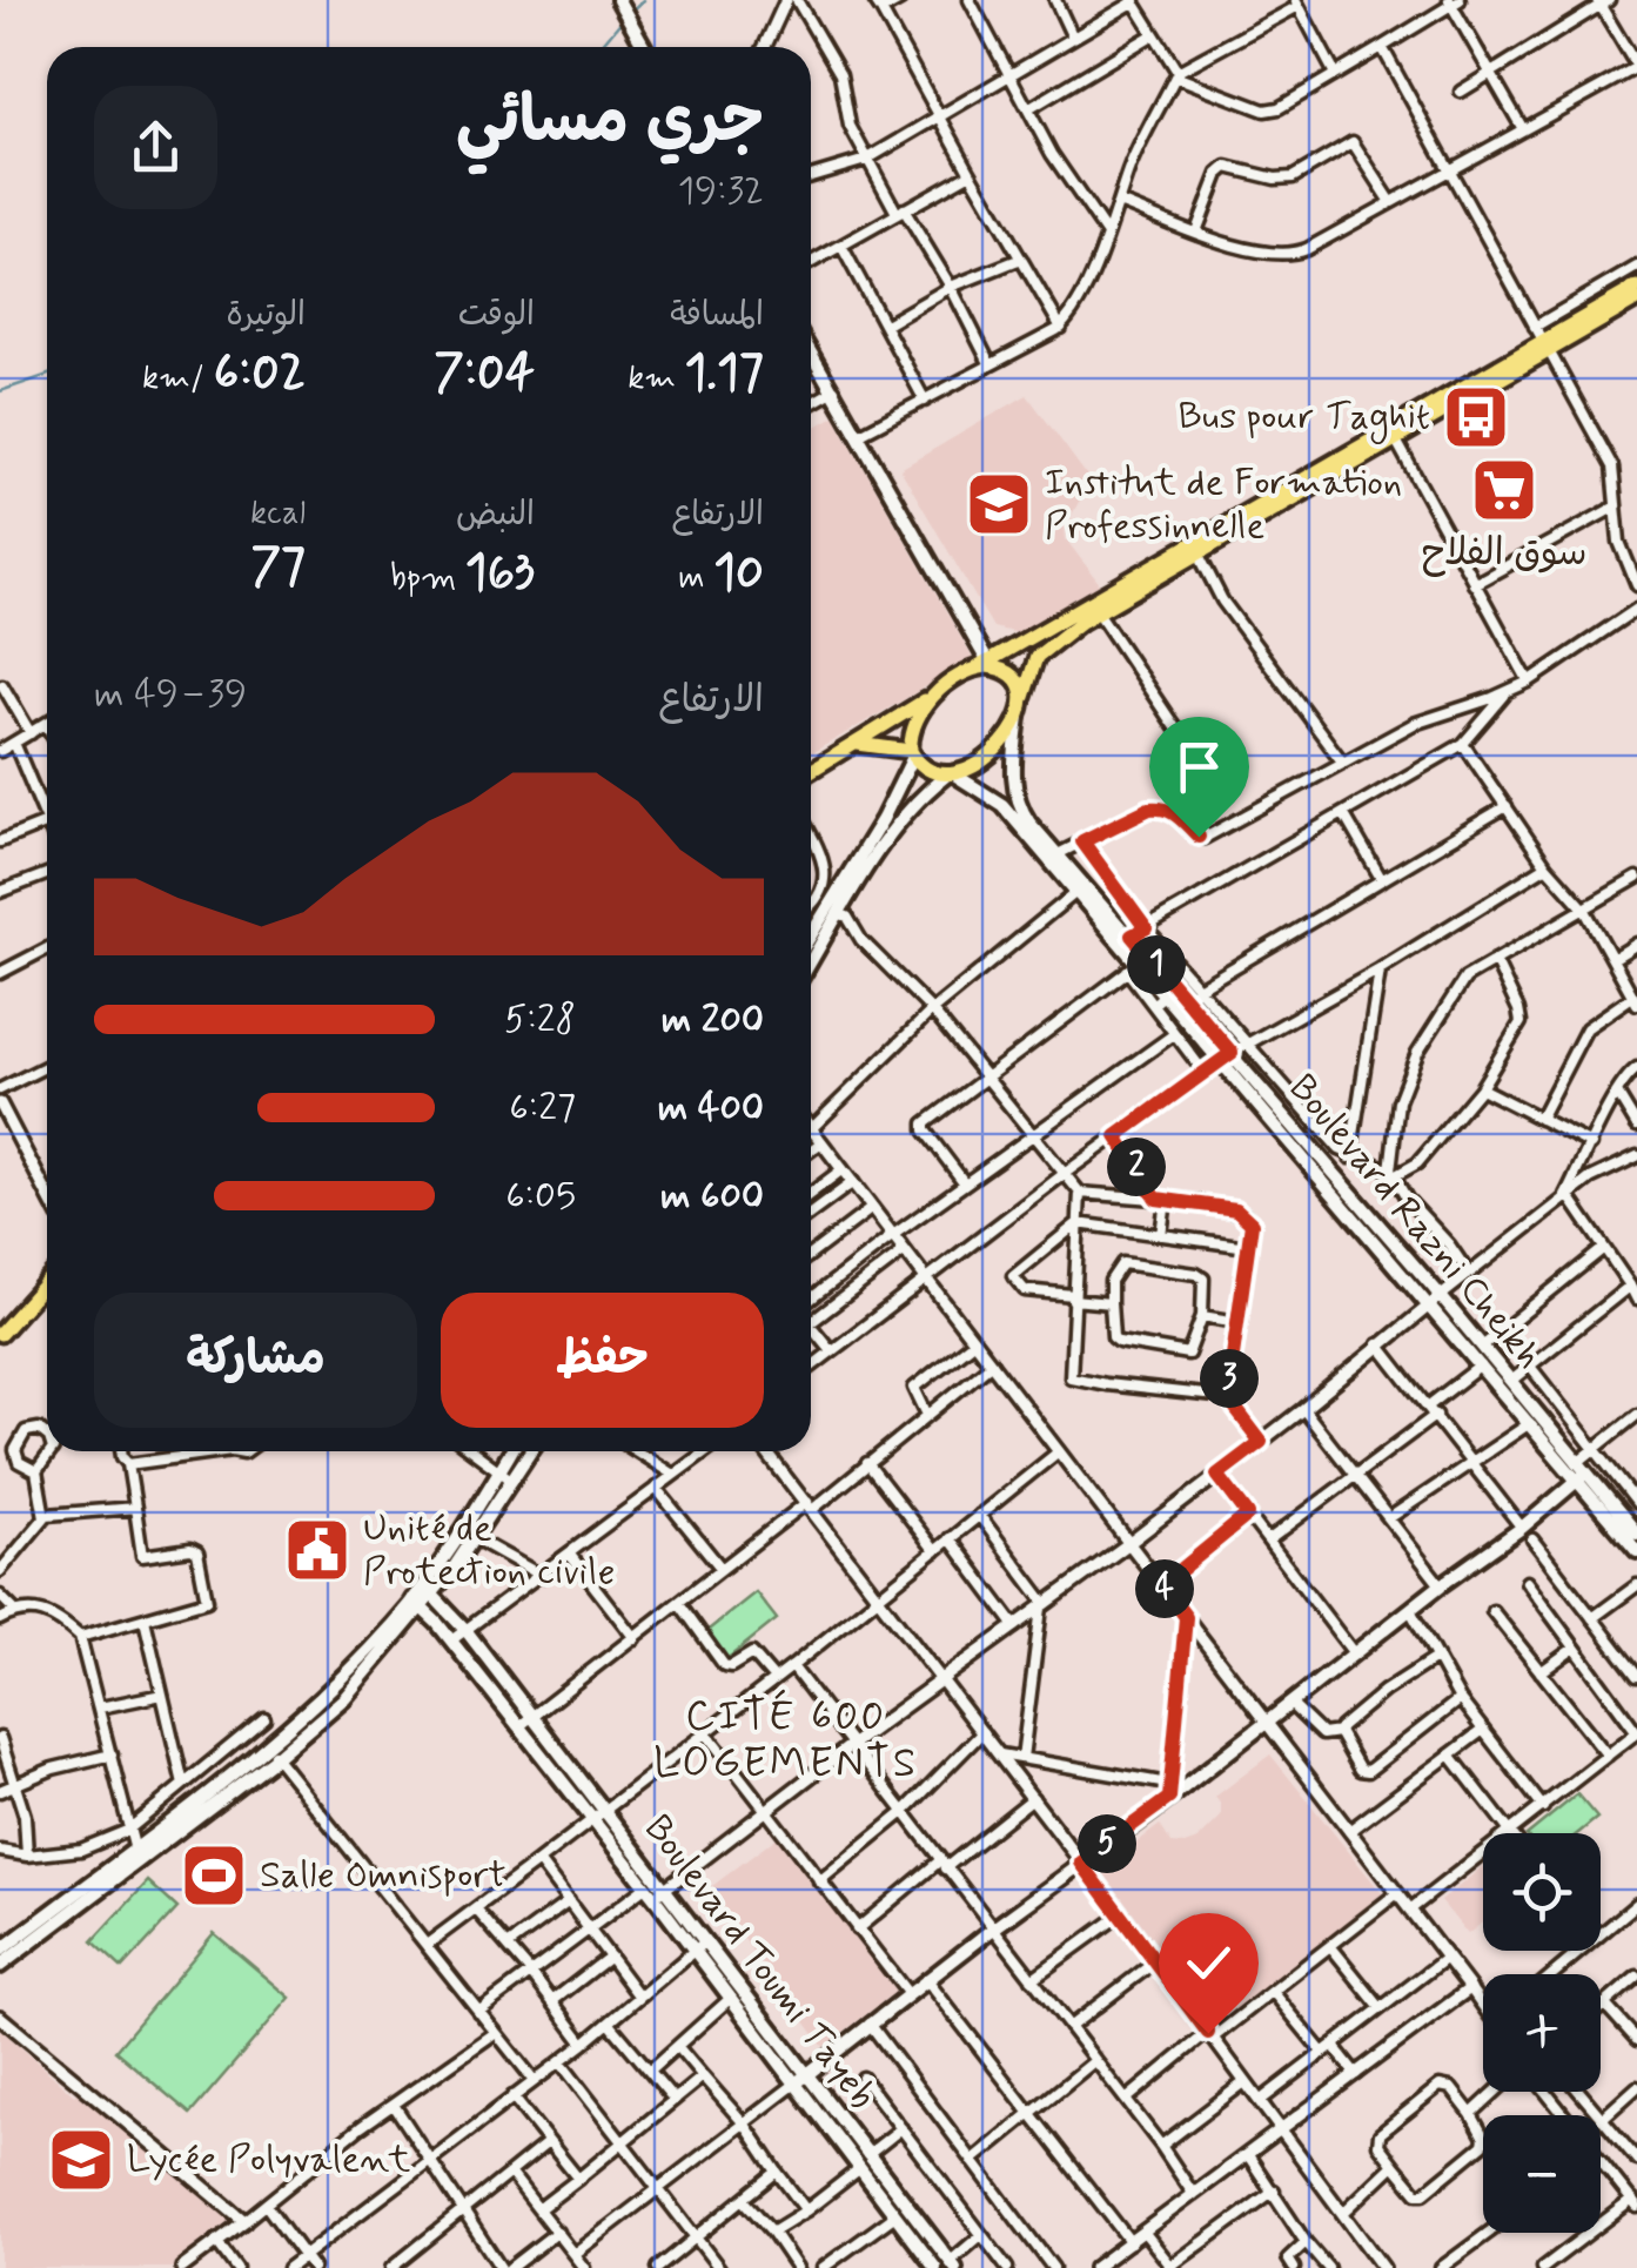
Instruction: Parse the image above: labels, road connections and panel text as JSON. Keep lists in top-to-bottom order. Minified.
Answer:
{"streets":{"main road":["Boulevard Razni Cheikh","Boulevard Toumi Tayeb"]},"districts":["CITÉ 600 LOGEMENTS"],"places":{"bus stop":["Bus pour Taghit"],"supermarket":["سوق الفلاح"],"school or university":["Institut de Formation Professinnelle","Lycée Polyvalent"],"public building":["Unité de Protection civile"],"sports":["Salle Omnisport"]},"page":{"heading":["جري مسائي","19:32"],"stats":[["المسافة","1.17 km"],["الوقت","7:04"],["الوتيرة","6:02 /km"],["الارتفاع","10 m"],["النبض","163 bpm"],["kcal","77"]],"chart":["الارتفاع","39–49 m"],"pins":["1","2","3","4","5"],"list":[{"name":"200 m","note":"5:28"},{"name":"400 m","note":"6:27"},{"name":"600 m","note":"6:05"}],"buttons":["حفظ","مشاركة"],"map_buttons":["+","−"]}}
